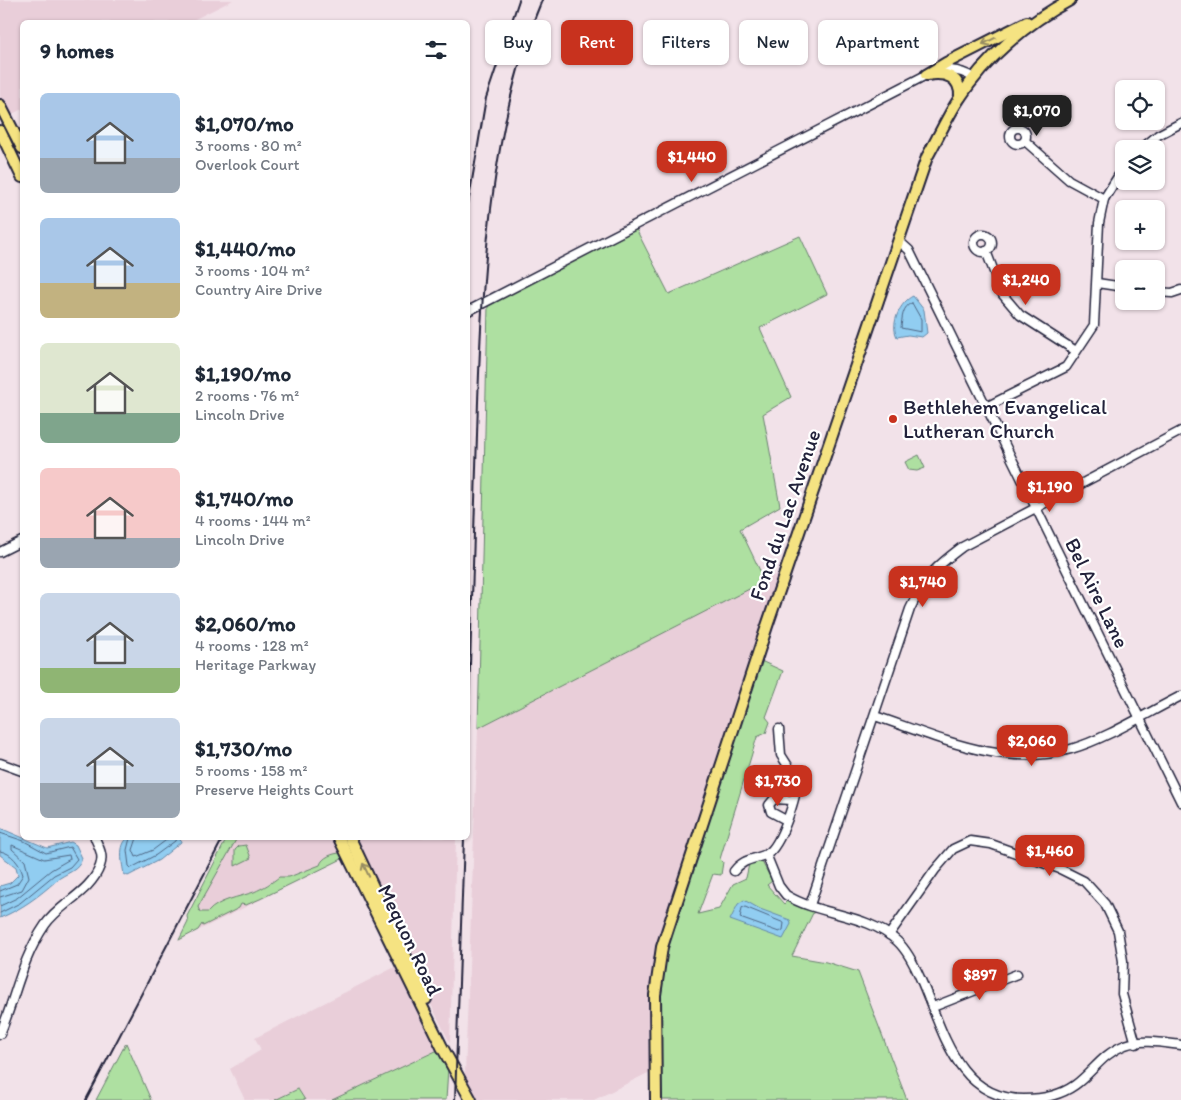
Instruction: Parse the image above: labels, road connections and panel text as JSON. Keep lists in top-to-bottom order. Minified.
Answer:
{"streets":{"main road":["Fond du Lac Avenue","Mequon Road"],"street":["Bel Aire Lane"]},"crossings":[["Fond du Lac Avenue","Bel Aire Lane"]],"places":["Bethlehem Evangelical Lutheran Church"],"page":{"chip":["Buy","Rent","Filters","New","Apartment"],"heading":"9 homes","map_buttons":["+","−"],"list":[{"name":"$1,070/mo","note":"3 rooms · 80 m² · Overlook Court"},{"name":"$1,440/mo","note":"3 rooms · 104 m² · Country Aire Drive"},{"name":"$1,190/mo","note":"2 rooms · 76 m² · Lincoln Drive"},{"name":"$1,740/mo","note":"4 rooms · 144 m² · Lincoln Drive"},{"name":"$2,060/mo","note":"4 rooms · 128 m² · Heritage Parkway"},{"name":"$1,730/mo","note":"5 rooms · 158 m² · Preserve Heights Court"}],"price":["$1,070","$1,440","$1,240","$1,190","$1,740","$2,060","$1,730","$1,460","$897"]}}
